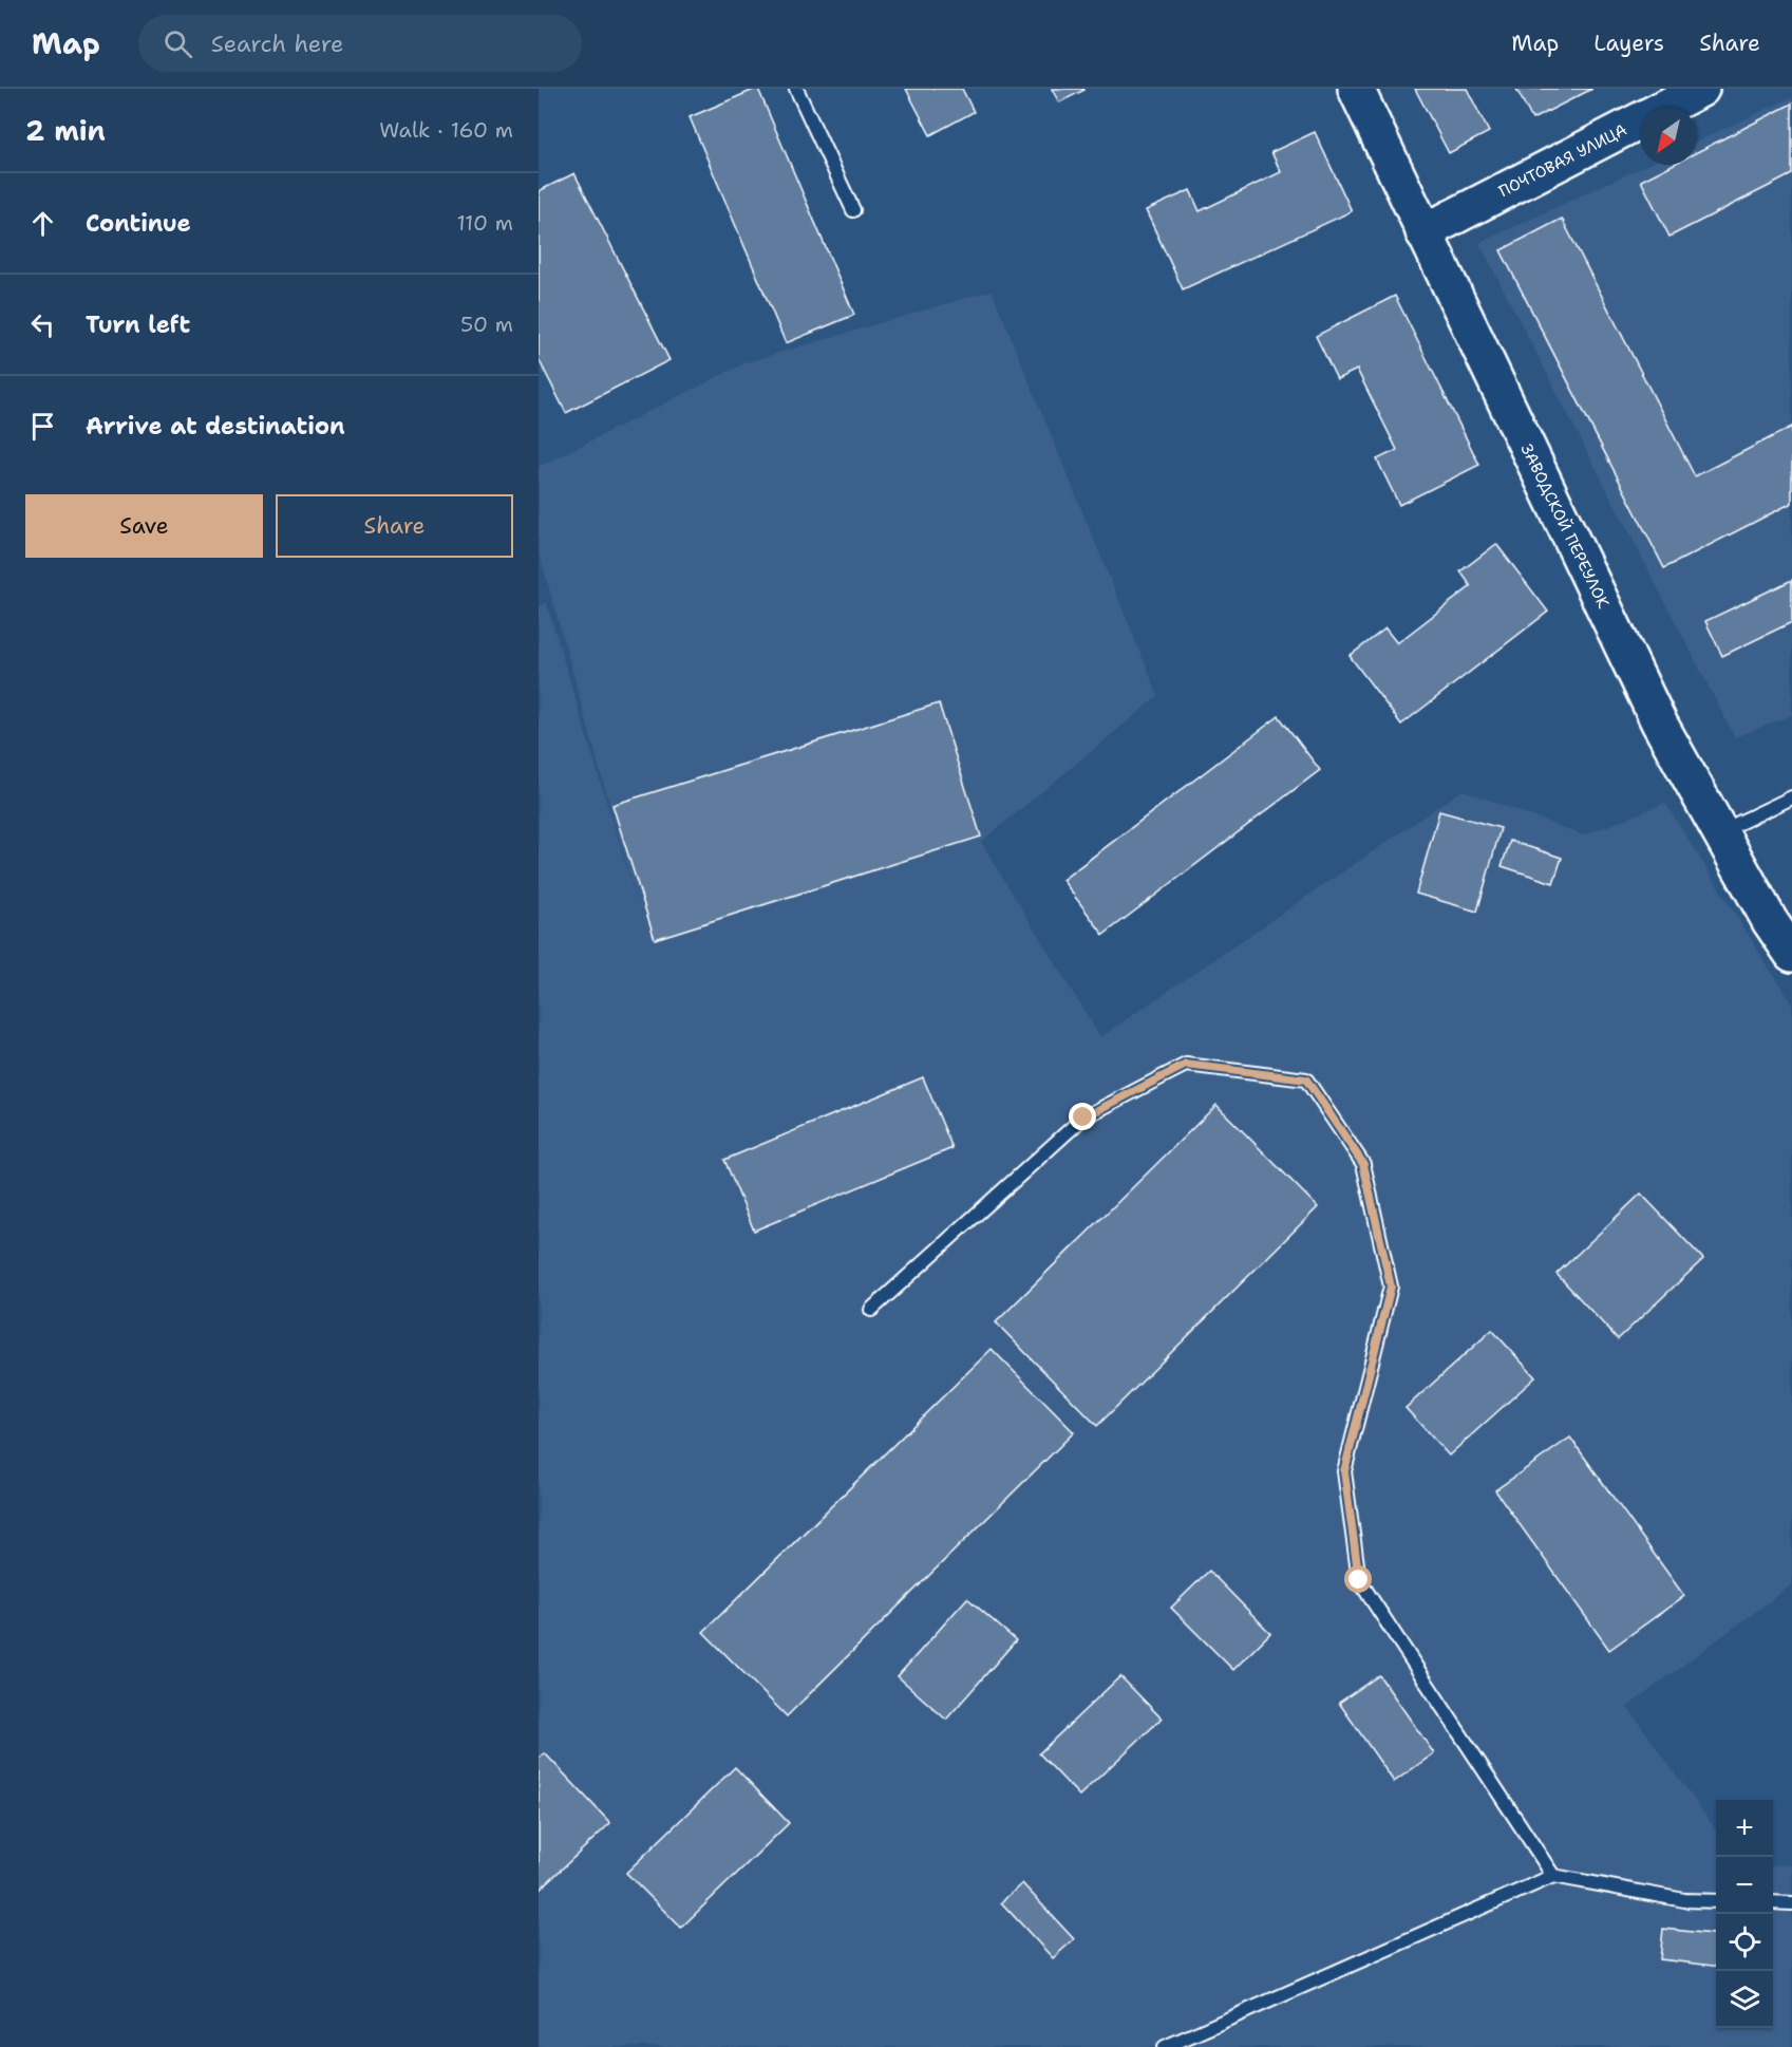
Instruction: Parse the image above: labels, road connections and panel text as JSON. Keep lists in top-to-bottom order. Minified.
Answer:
{"streets":{"street":["ПОЧТОВАЯ УЛИЦА","ЗАВОДСКОЙ ПЕРЕУЛОК"]},"crossings":[["ПОЧТОВАЯ УЛИЦА","ЗАВОДСКОЙ ПЕРЕУЛОК"]],"north":"bottom left","page":{"header":"Map","search":"Search here","nav":["Map","Layers","Share"],"heading":["2 min","Walk · 160 m"],"list":[["Continue","110 m"],["Turn left","50 m"],"Arrive at destination"],"buttons":["Save","Share"],"map_buttons":["+","−"]}}
